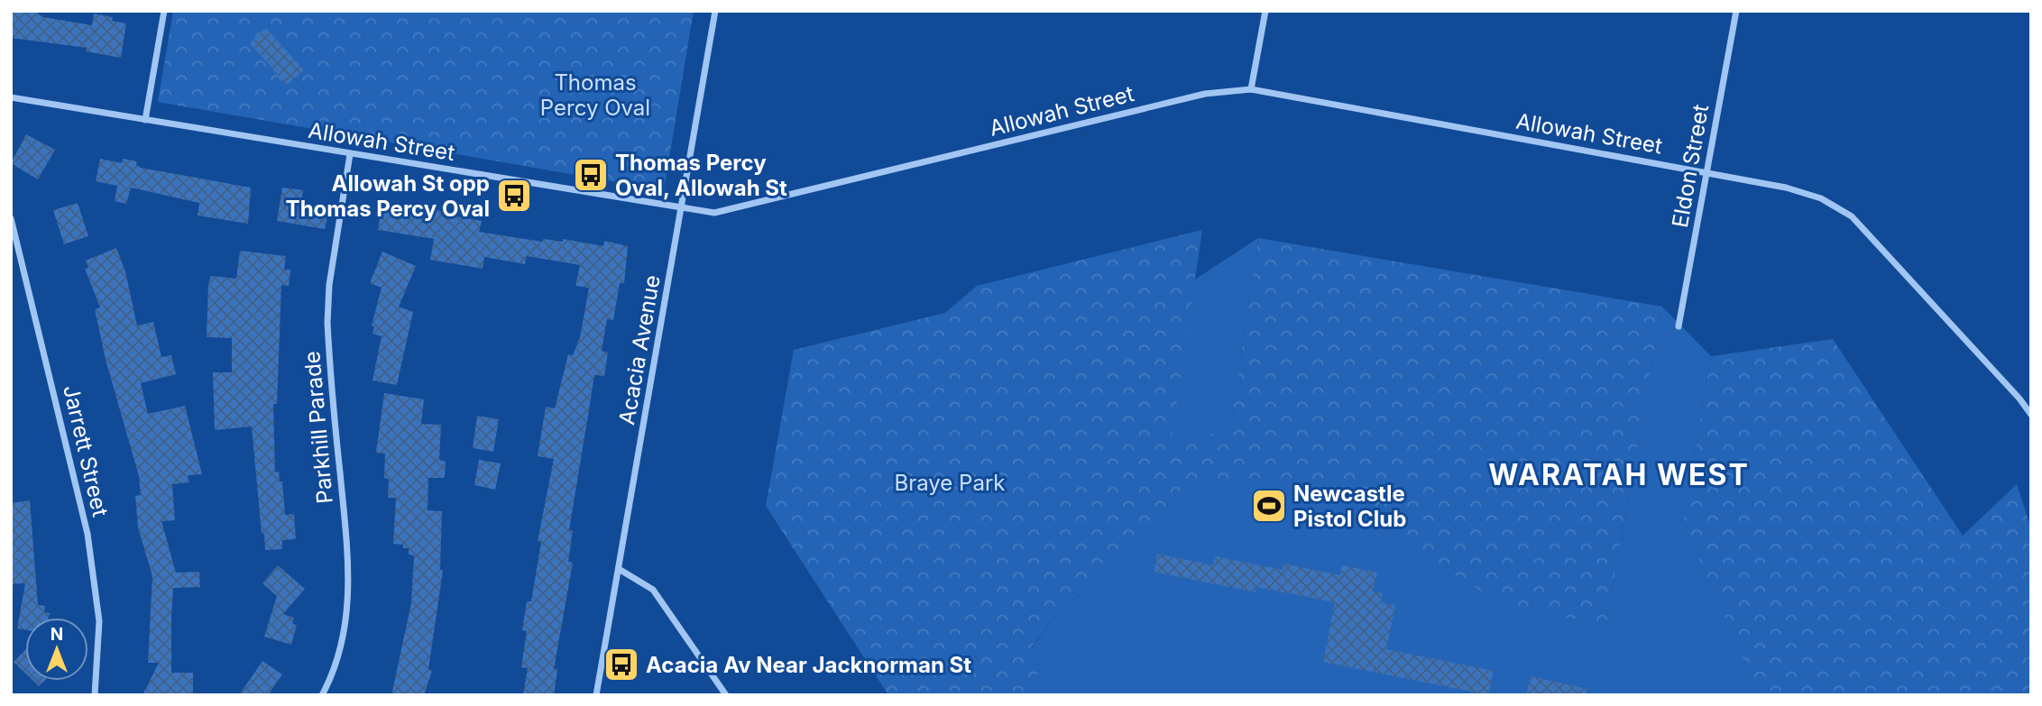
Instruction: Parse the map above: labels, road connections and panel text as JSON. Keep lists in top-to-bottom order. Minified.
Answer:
{"streets":{"street":["Allowah Street","Eldon Street","Acacia Avenue","Parkhill Parade","Jarrett Street"]},"crossings":[["Allowah Street","Eldon Street"],["Allowah Street","Acacia Avenue"],["Allowah Street","Parkhill Parade"]],"districts":["WARATAH WEST"],"parks":["Thomas Percy Oval","Braye Park"],"places":{"bus stop":["Thomas Percy Oval, Allowah St","Allowah St opp Thomas Percy Oval","Acacia Av Near Jacknorman St"],"sports":["Newcastle Pistol Club"]},"north":"top"}
